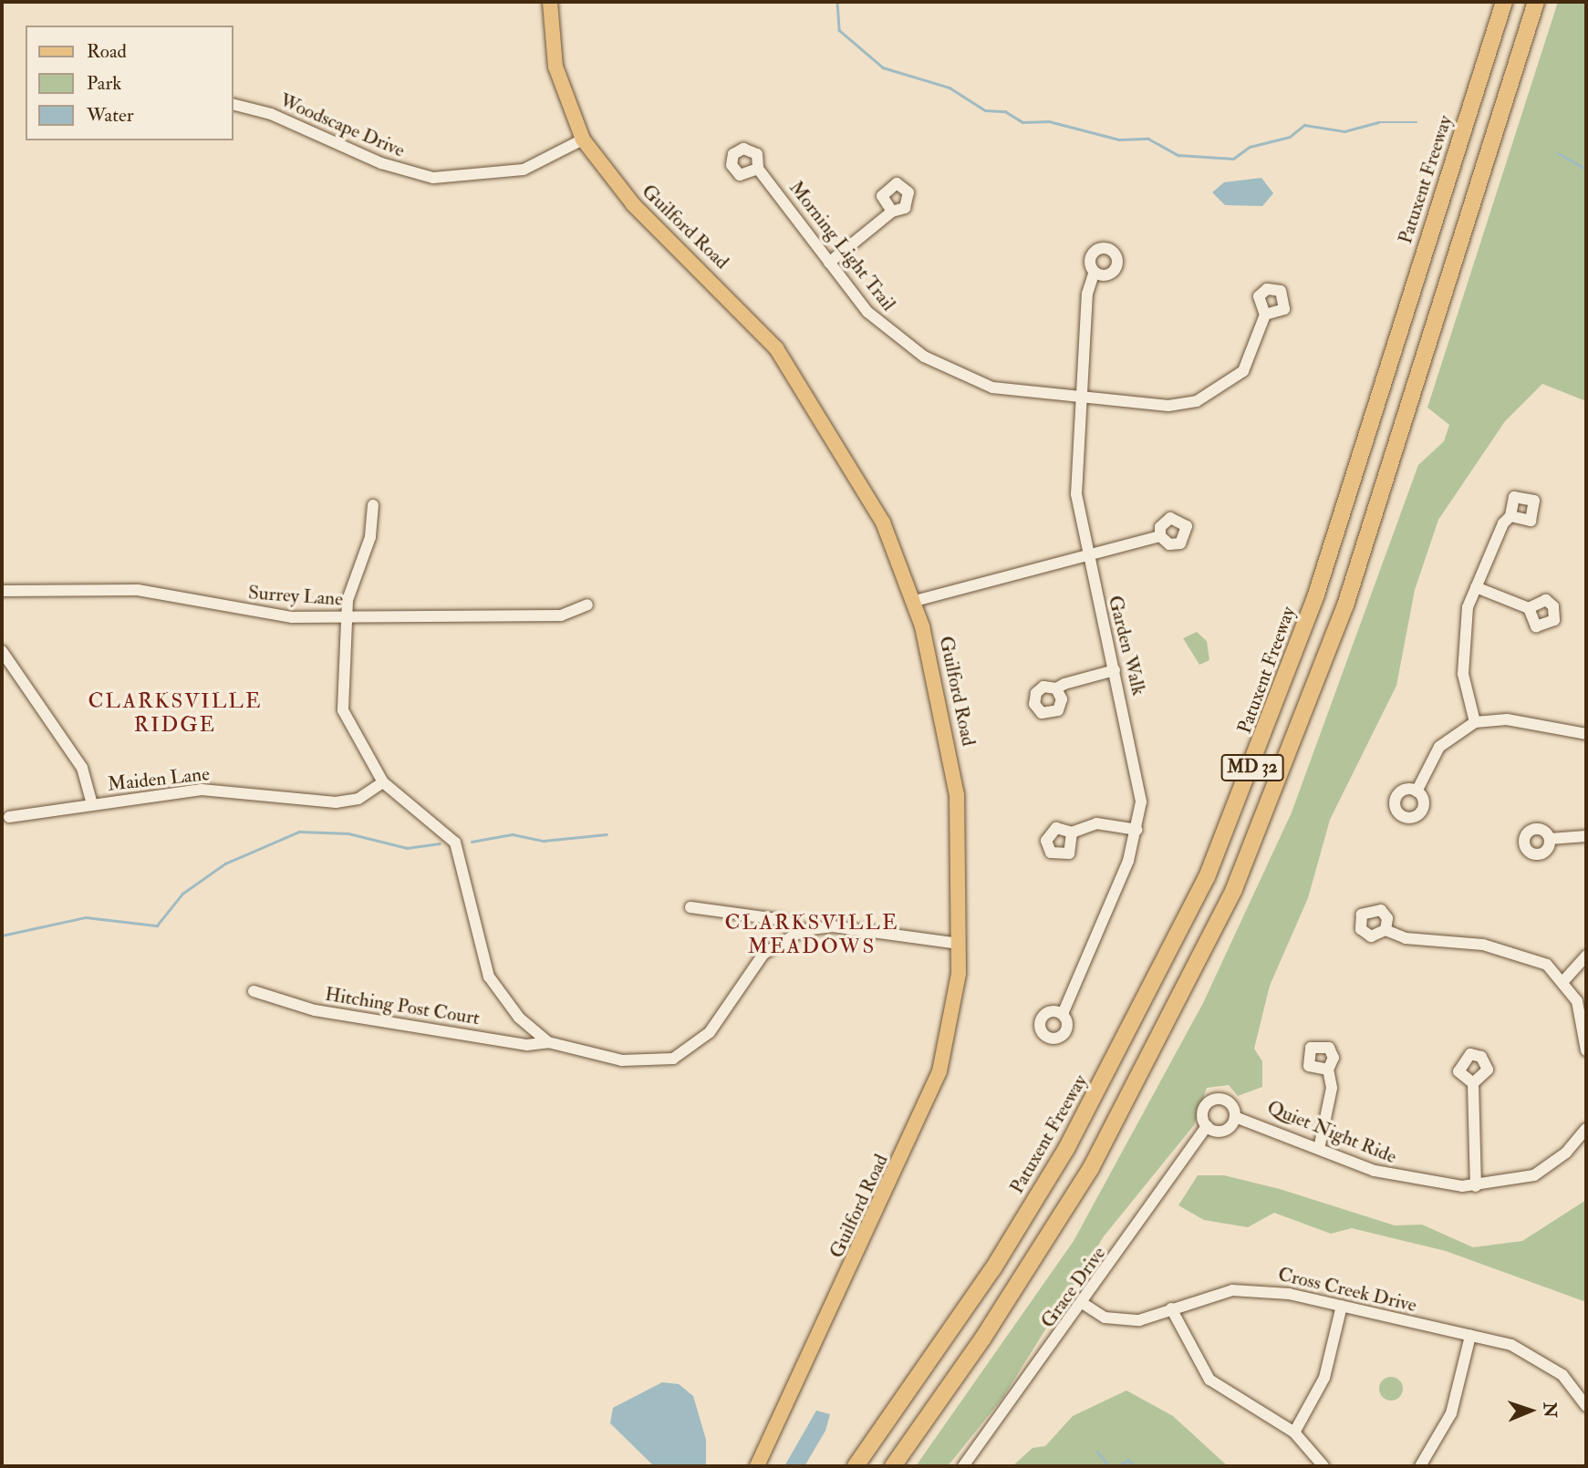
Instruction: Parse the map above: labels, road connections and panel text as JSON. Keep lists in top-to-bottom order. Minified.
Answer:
{"streets":{"highway":["Patuxent Freeway","MD 32"],"main road":["Guilford Road"],"street":["Woodscape Drive","Morning Light Trail","Surrey Lane","Garden Walk","Maiden Lane","Hitching Post Court","Quiet Night Ride","Grace Drive","Cross Creek Drive"]},"crossings":[["Woodscape Drive","Guilford Road"],["Morning Light Trail","Garden Walk"],["Quiet Night Ride","Grace Drive"],["Grace Drive","Cross Creek Drive"]],"districts":["CLARKSVILLE RIDGE","CLARKSVILLE MEADOWS"],"legend":["Road","Park","Water"],"north":"right"}
